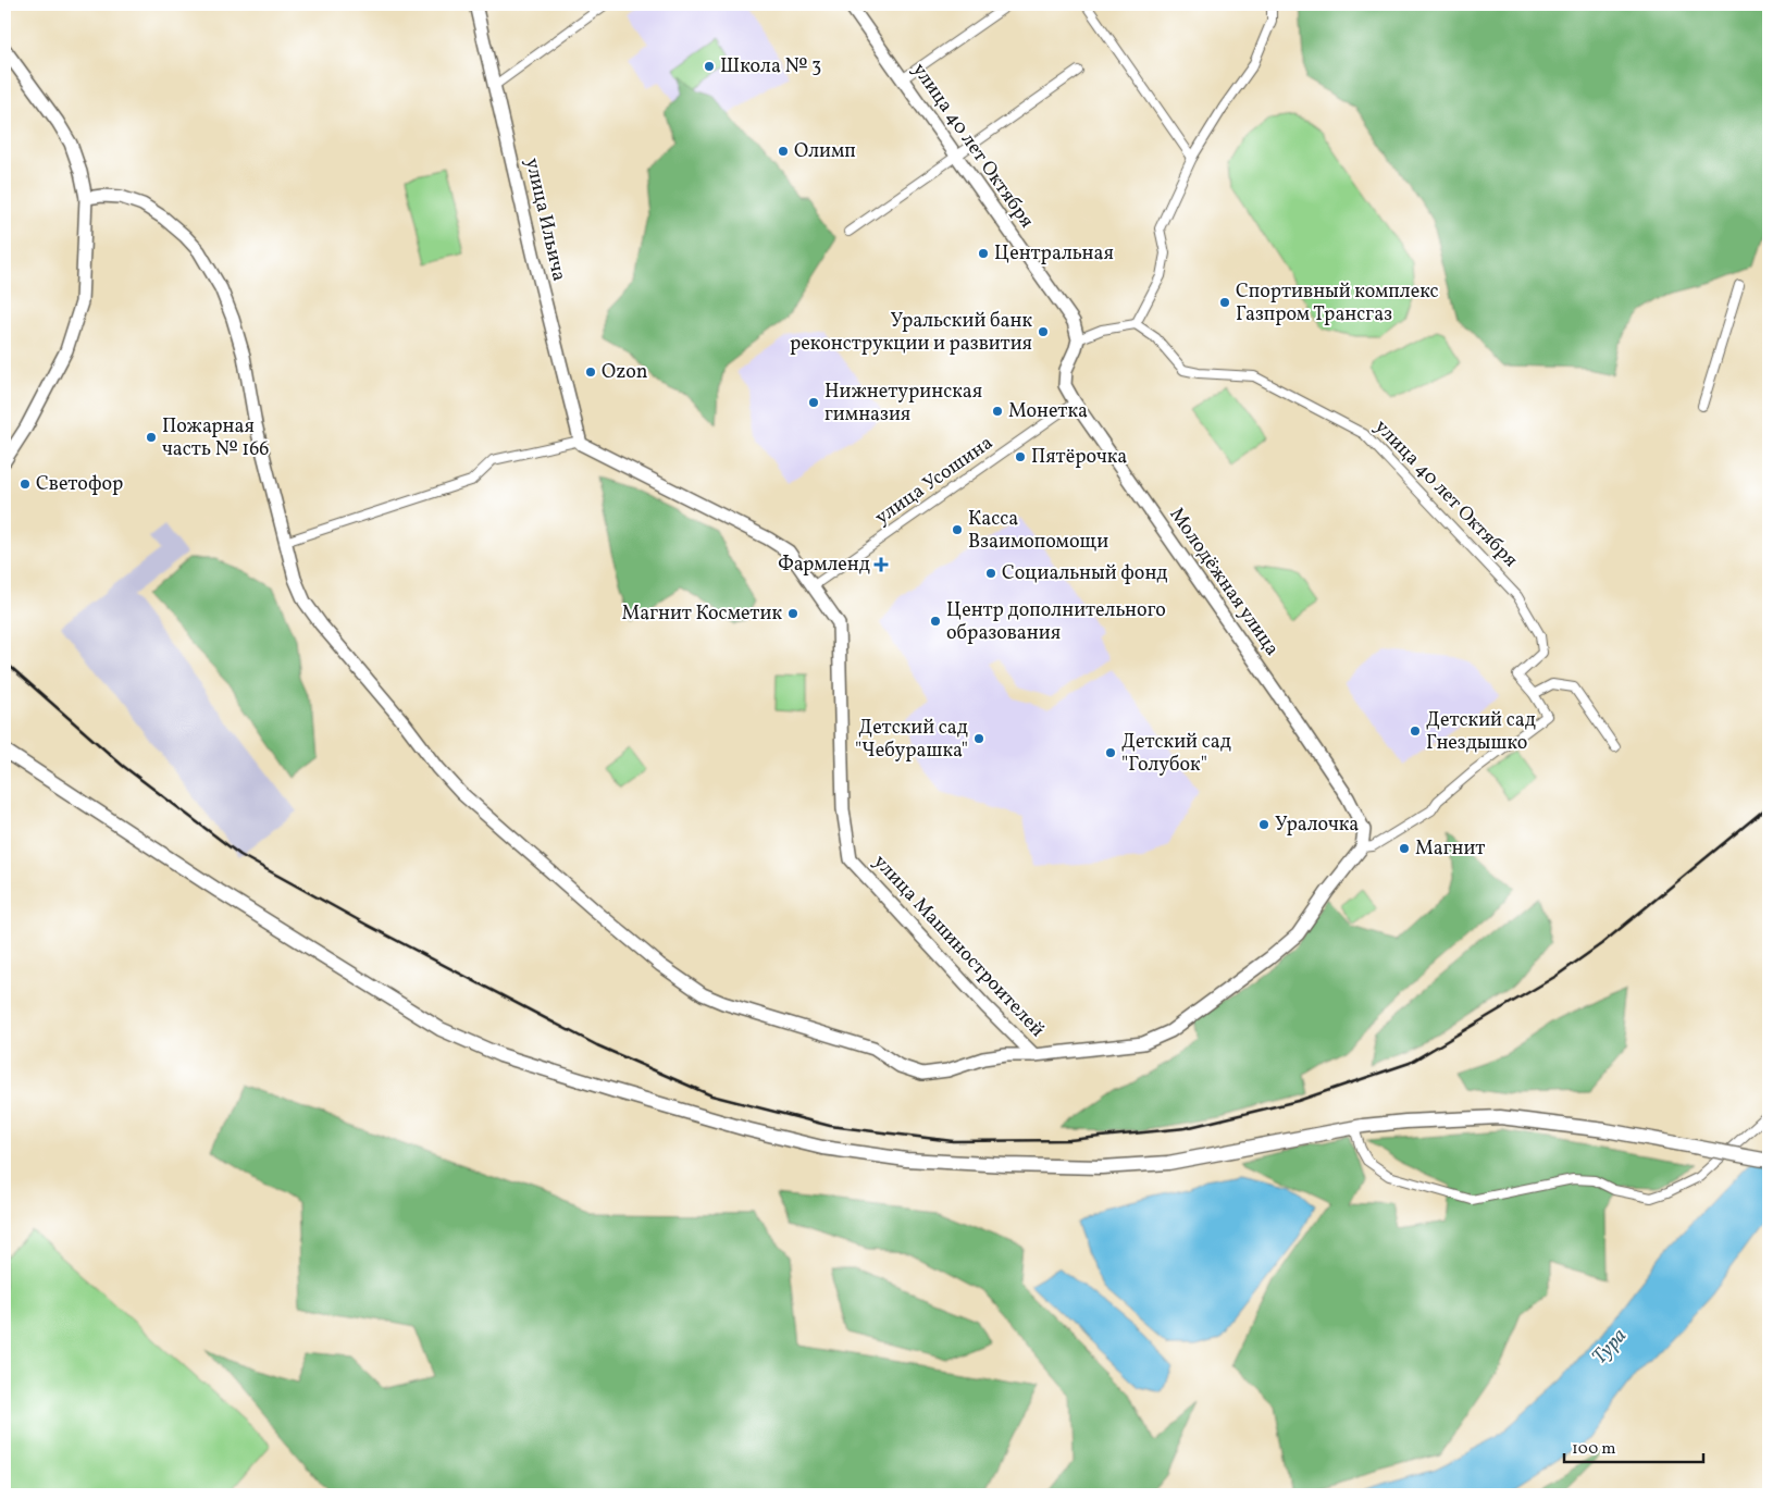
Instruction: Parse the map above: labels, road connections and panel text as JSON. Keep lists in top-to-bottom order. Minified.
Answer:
{"streets":{"street":["улица 40 лет Октября","улица Ильича","улица Усошина","Молодёжная улица","улица Машиностроителей"]},"crossings":[["улица 40 лет Октября","Молодёжная улица"],["улица Ильича","улица Машиностроителей"],["улица Усошина","Молодёжная улица"],["улица Усошина","улица Машиностроителей"],["Молодёжная улица","улица Машиностроителей"]],"water":["Тура"],"places":{"other":["Школа № 3","Олимп","Центральная","Спортивный комплекс Газпром Трансгаз","Уральский банк реконструкции и развития","Ozon","Нижнетуринская гимназия","Монетка","Пожарная часть № 166","Пятёрочка","Светофор","Касса Взаимопомощи","Социальный фонд","Магнит Косметик","Центр дополнительного образования","Детский сад Гнездышко","Детский сад \"Чебурашка\"","Детский сад \"Голубок\"","Уралочка","Магнит"],"health":["Фармленд"]},"scale_bar":"100 m"}
